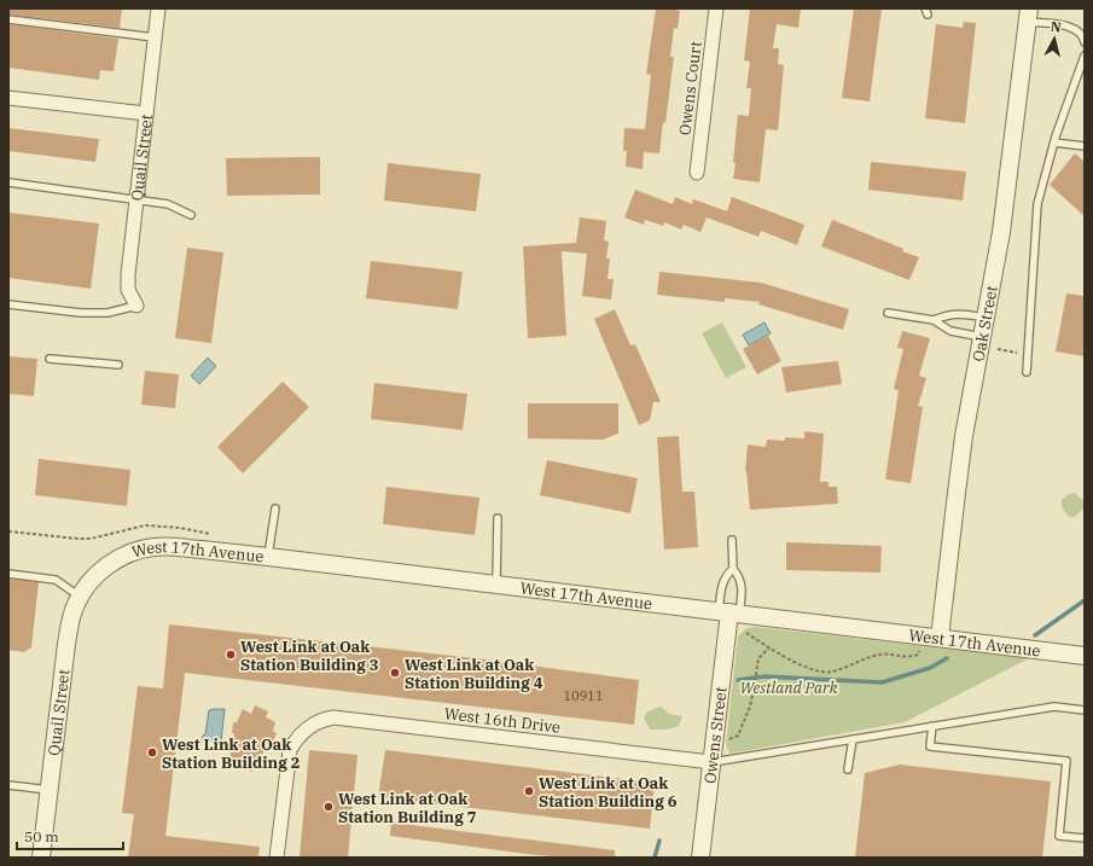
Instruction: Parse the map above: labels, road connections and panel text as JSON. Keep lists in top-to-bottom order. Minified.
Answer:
{"streets":{"street":["Owens Court","Quail Street","Oak Street","West 17th Avenue","West 16th Drive","Owens Street"]},"crossings":[["Quail Street","West 17th Avenue"],["Oak Street","West 17th Avenue"],["West 17th Avenue","Owens Street"],["West 16th Drive","Owens Street"]],"parks":["Westland Park"],"places":["West Link at Oak Station Building 3","West Link at Oak Station Building 4","West Link at Oak Station Building 2","West Link at Oak Station Building 6","West Link at Oak Station Building 7"],"house_numbers":["10911"],"scale_bar":"50 m","north":"top"}
